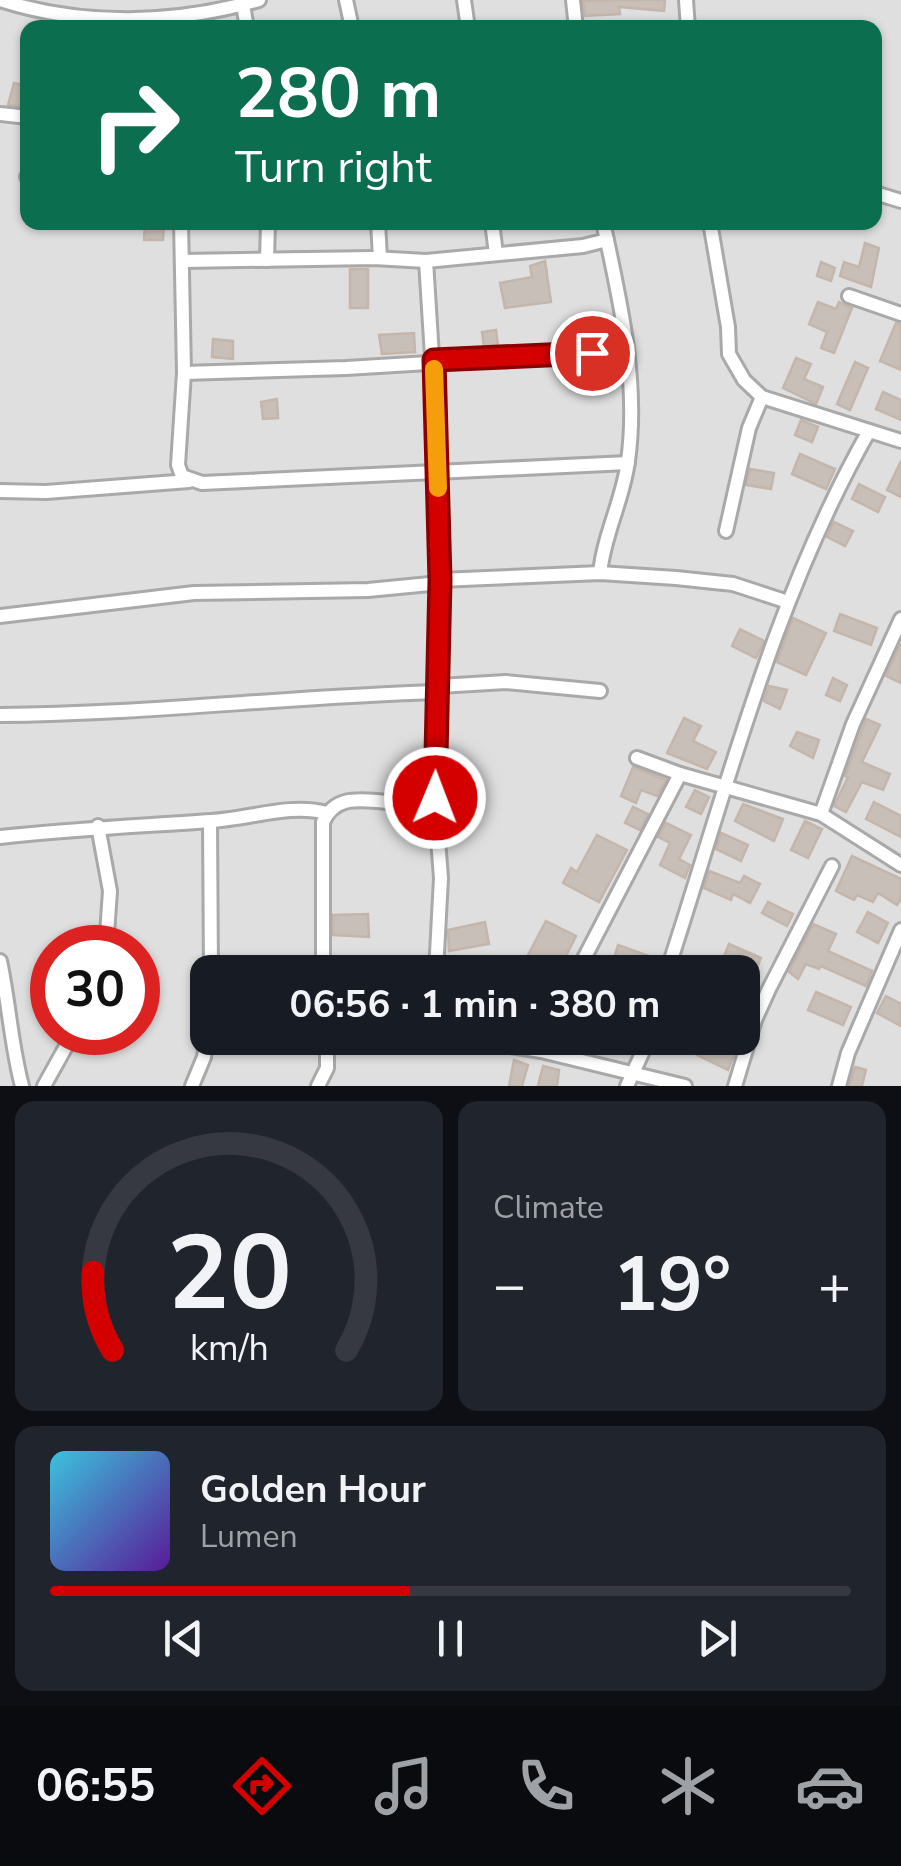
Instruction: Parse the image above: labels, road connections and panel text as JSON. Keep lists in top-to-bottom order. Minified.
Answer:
{"page":{"turn":["280 m","Turn right"],"limit":"30","trip":"06:56 · 1 min · 380 m","tile":"Climate","heat":["−","19°","+"],"song":["Golden Hour","Lumen"],"tabs":"06:55","gauge":["20","km/h"]}}
